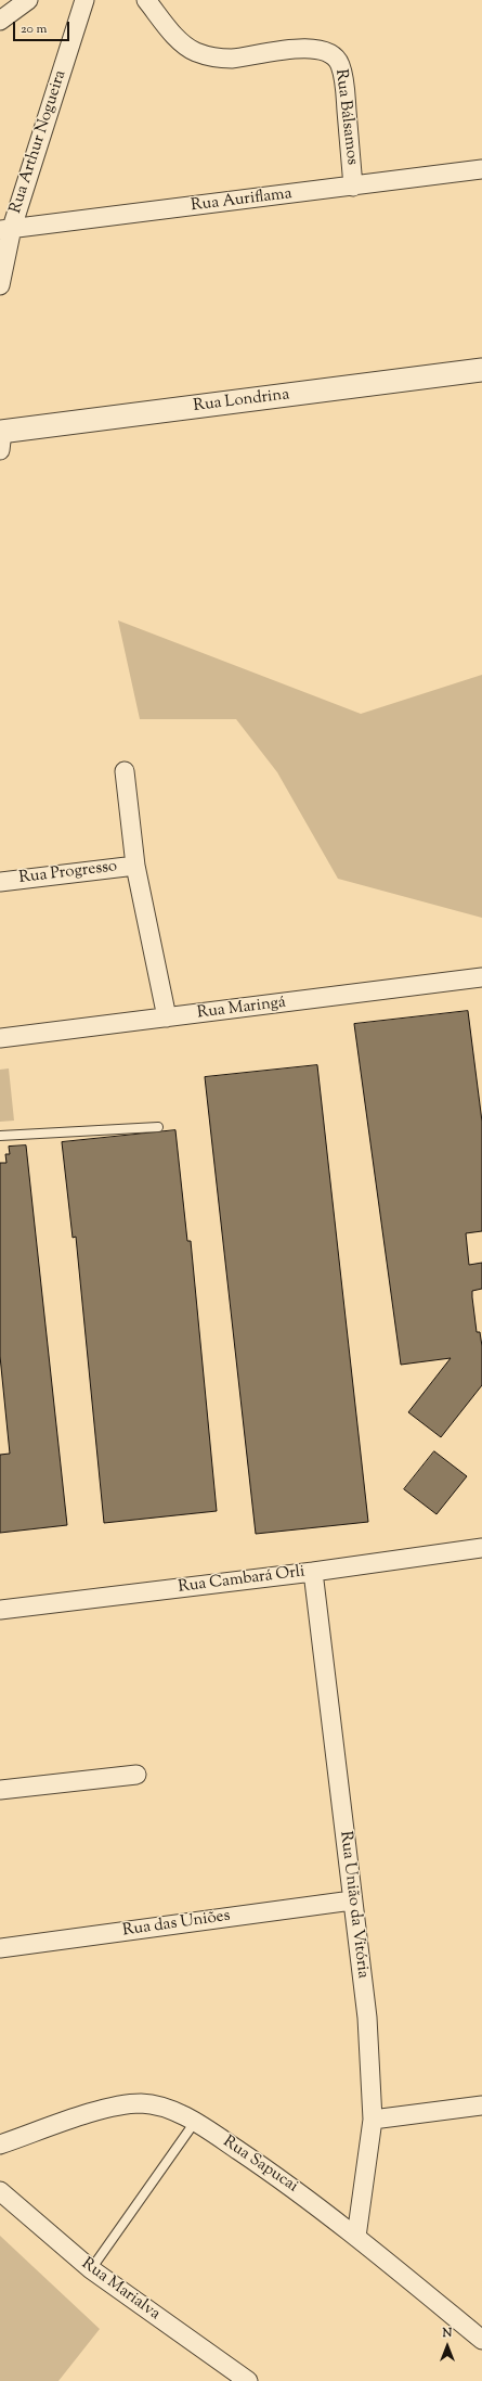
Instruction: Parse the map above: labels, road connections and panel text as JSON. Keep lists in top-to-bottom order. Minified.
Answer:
{"streets":{"street":["Rua Bálsamos","Rua Arthur Nogueira","Rua Auriflama","Rua Londrina","Rua Progresso","Rua Maringá","Rua Cambará Orli","Rua União da Vitória","Rua das Uniões","Rua Sapucai","Rua Marialva"]},"crossings":[["Rua Bálsamos","Rua Auriflama"],["Rua Arthur Nogueira","Rua Auriflama"],["Rua Cambará Orli","Rua União da Vitória"],["Rua União da Vitória","Rua das Uniões"],["Rua União da Vitória","Rua Sapucai"]],"scale_bar":"20 m","north":"top"}
